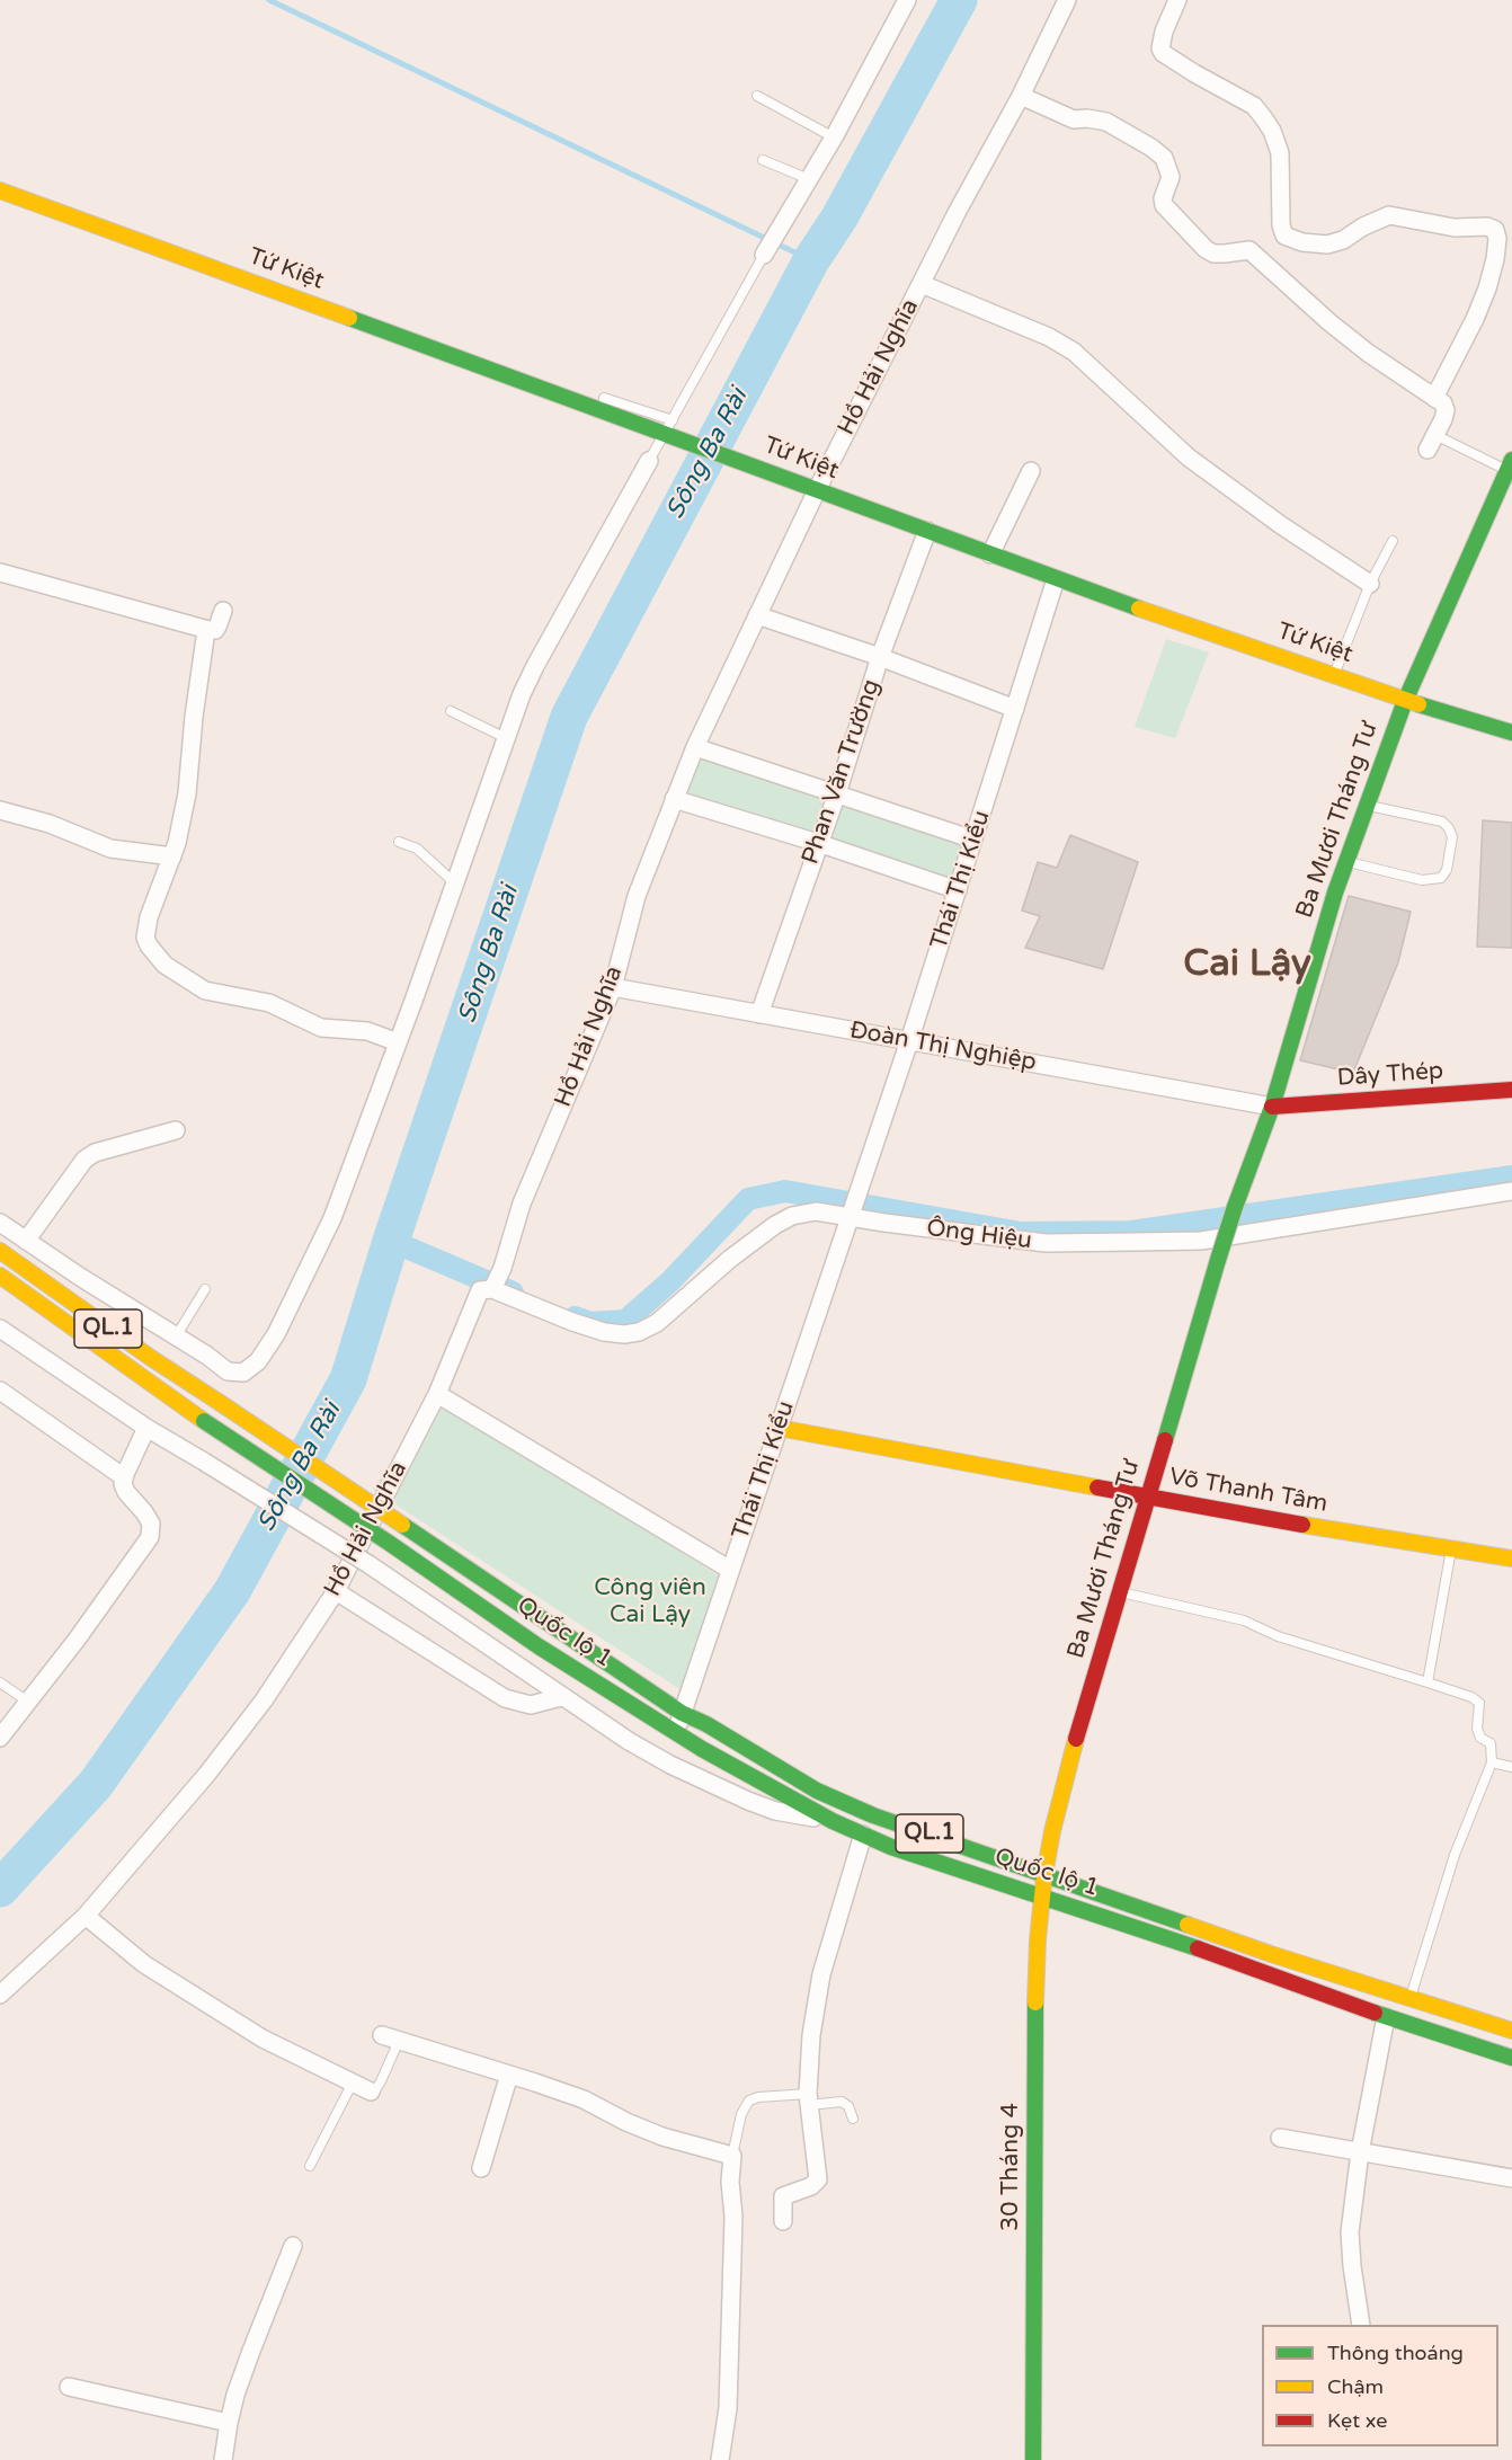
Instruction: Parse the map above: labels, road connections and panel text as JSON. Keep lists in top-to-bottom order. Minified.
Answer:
{"streets":{"main road":["Tứ Kiệt","Ba Mươi Tháng Tư","Dây Thép","QL.1","Võ Thanh Tâm","Quốc lộ 1","30 Tháng 4"],"street":["Hồ Hải Nghĩa","Phan Văn Trường","Thái Thị Kiểu","Đoàn Thị Nghiệp","Ông Hiệu"]},"crossings":[["Tứ Kiệt","Hồ Hải Nghĩa"],["Tứ Kiệt","Phan Văn Trường"],["Tứ Kiệt","Ba Mươi Tháng Tư"],["Tứ Kiệt","Thái Thị Kiểu"],["Hồ Hải Nghĩa","Đoàn Thị Nghiệp"],["Hồ Hải Nghĩa","Ông Hiệu"],["Phan Văn Trường","Đoàn Thị Nghiệp"],["Ba Mươi Tháng Tư","Đoàn Thị Nghiệp"],["Ba Mươi Tháng Tư","Dây Thép"],["Ba Mươi Tháng Tư","Võ Thanh Tâm"],["Ba Mươi Tháng Tư","Quốc lộ 1"],["Ba Mươi Tháng Tư","30 Tháng 4"],["Thái Thị Kiểu","Đoàn Thị Nghiệp"],["Thái Thị Kiểu","Ông Hiệu"],["Thái Thị Kiểu","Võ Thanh Tâm"],["Thái Thị Kiểu","Quốc lộ 1"],["Đoàn Thị Nghiệp","Dây Thép"],["Quốc lộ 1","30 Tháng 4"]],"districts":["Cai Lậy"],"water":["Sông Ba Rài"],"parks":["Công viên Cai Lậy"],"legend":["Thông thoáng","Chậm","Kẹt xe"]}
